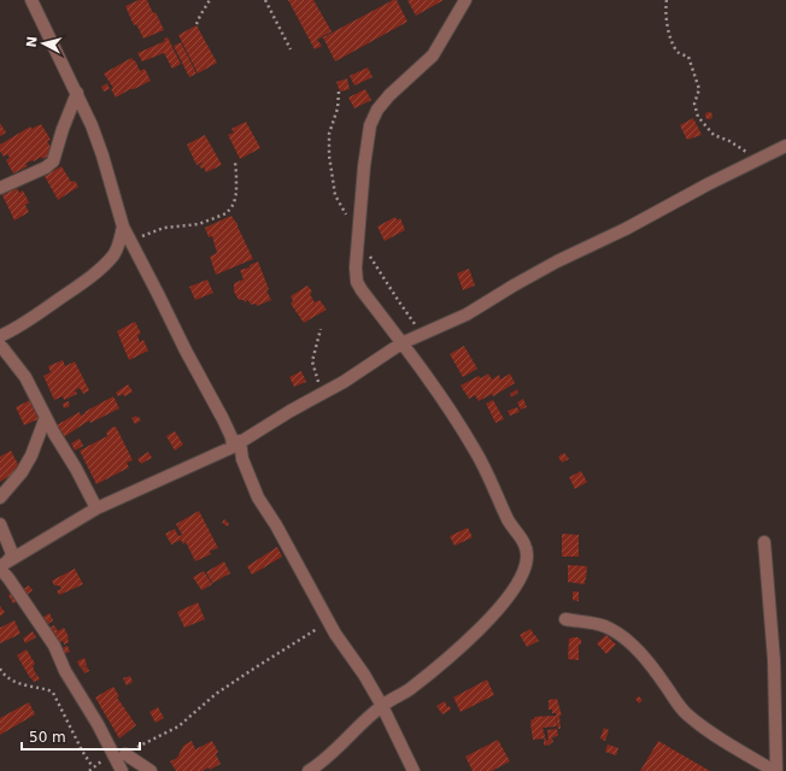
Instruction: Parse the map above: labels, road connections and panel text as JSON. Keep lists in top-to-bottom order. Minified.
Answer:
{"scale_bar":"50 m","north":"left"}
